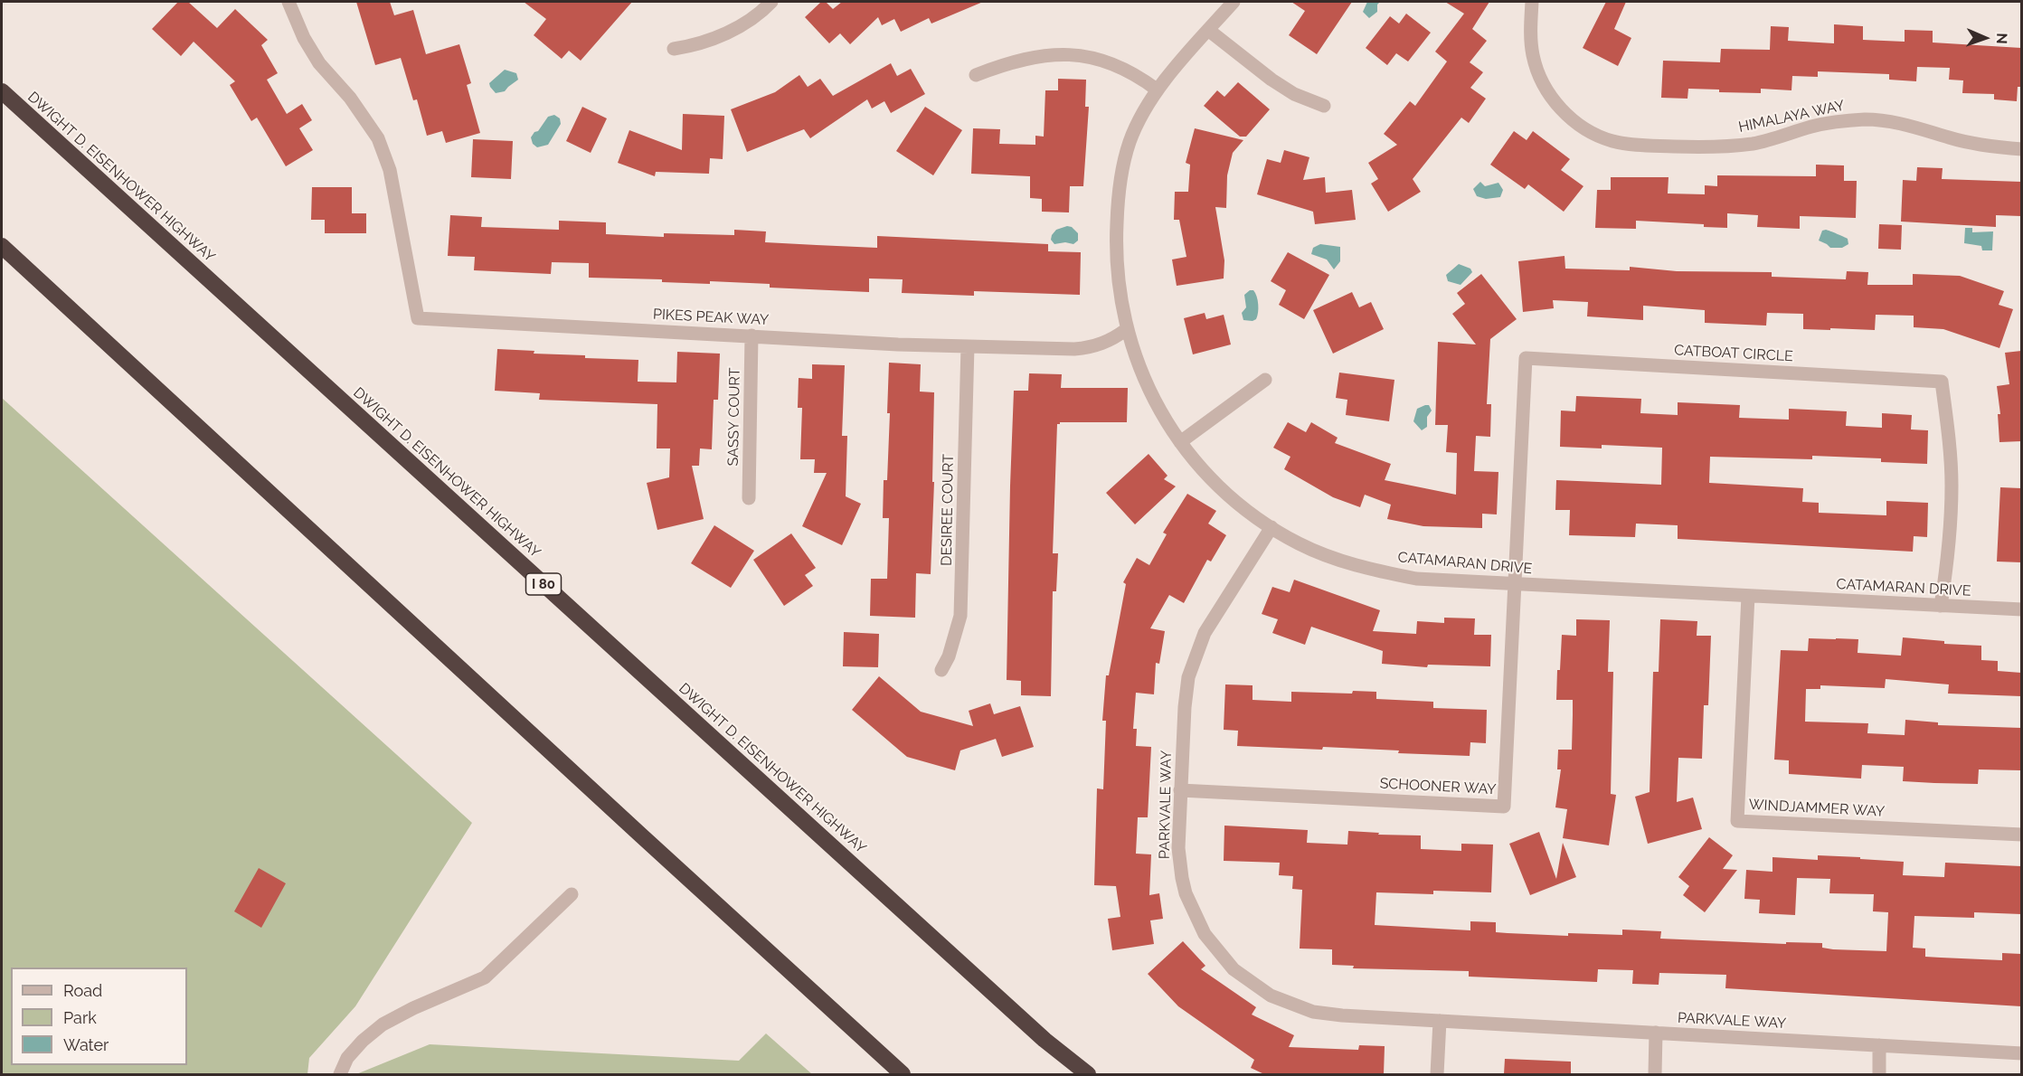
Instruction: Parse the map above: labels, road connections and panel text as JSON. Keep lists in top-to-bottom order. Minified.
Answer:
{"streets":{"highway":["DWIGHT D. EISENHOWER HIGHWAY","I 80"],"street":["HIMALAYA WAY","PIKES PEAK WAY","CATBOAT CIRCLE","SASSY COURT","DESIREE COURT","CATAMARAN DRIVE","SCHOONER WAY","PARKVALE WAY","WINDJAMMER WAY"]},"crossings":[["PIKES PEAK WAY","SASSY COURT"],["PIKES PEAK WAY","DESIREE COURT"],["PIKES PEAK WAY","CATAMARAN DRIVE"],["CATBOAT CIRCLE","CATAMARAN DRIVE"],["CATBOAT CIRCLE","SCHOONER WAY"],["CATAMARAN DRIVE","SCHOONER WAY"],["CATAMARAN DRIVE","PARKVALE WAY"],["CATAMARAN DRIVE","WINDJAMMER WAY"],["SCHOONER WAY","PARKVALE WAY"]],"legend":["Road","Park","Water"],"north":"right"}
